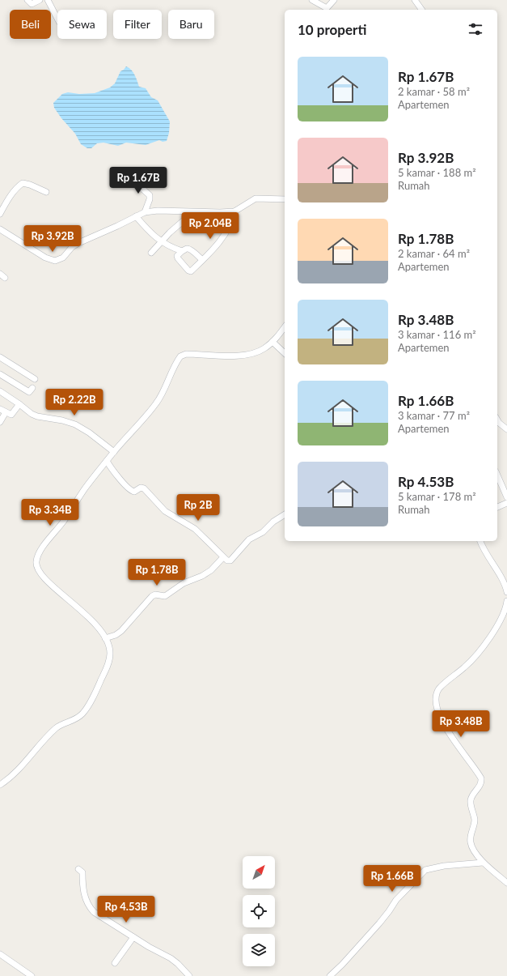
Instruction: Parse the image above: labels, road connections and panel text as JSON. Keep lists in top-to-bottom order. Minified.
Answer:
{"north":"top right","page":{"chip":["Beli","Sewa","Filter","Baru"],"heading":"10 properti","list":[{"name":"Rp 1.67B","note":"2 kamar · 58 m² · Apartemen"},{"name":"Rp 3.92B","note":"5 kamar · 188 m² · Rumah"},{"name":"Rp 1.78B","note":"2 kamar · 64 m² · Apartemen"},{"name":"Rp 3.48B","note":"3 kamar · 116 m² · Apartemen"},{"name":"Rp 1.66B","note":"3 kamar · 77 m² · Apartemen"},{"name":"Rp 4.53B","note":"5 kamar · 178 m² · Rumah"}],"price":["Rp 1.67B","Rp 2.04B","Rp 3.92B","Rp 2.22B","Rp 2B","Rp 3.34B","Rp 1.78B","Rp 3.48B","Rp 1.66B","Rp 4.53B"]}}
